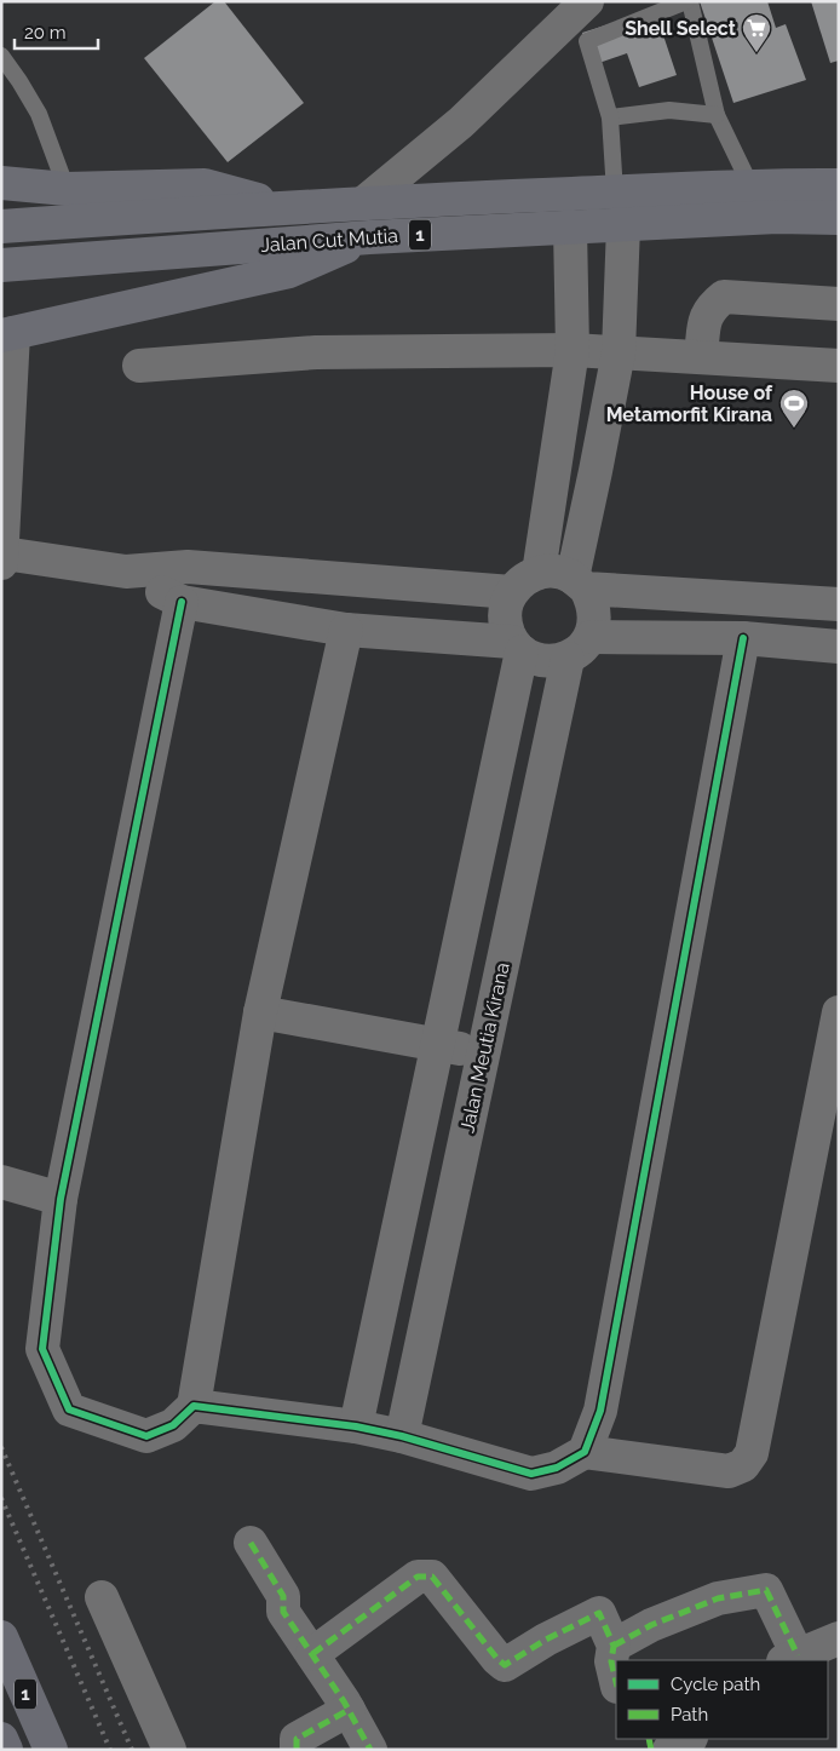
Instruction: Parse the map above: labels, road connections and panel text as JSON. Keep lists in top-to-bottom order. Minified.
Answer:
{"streets":{"highway":["1","Jalan Cut Mutia"],"street":["Jalan Meutia Kirana"]},"places":{"supermarket":["Shell Select"],"sports":["House of Metamorfit Kirana"]},"legend":["Cycle path","Path"],"scale_bar":"20 m"}
